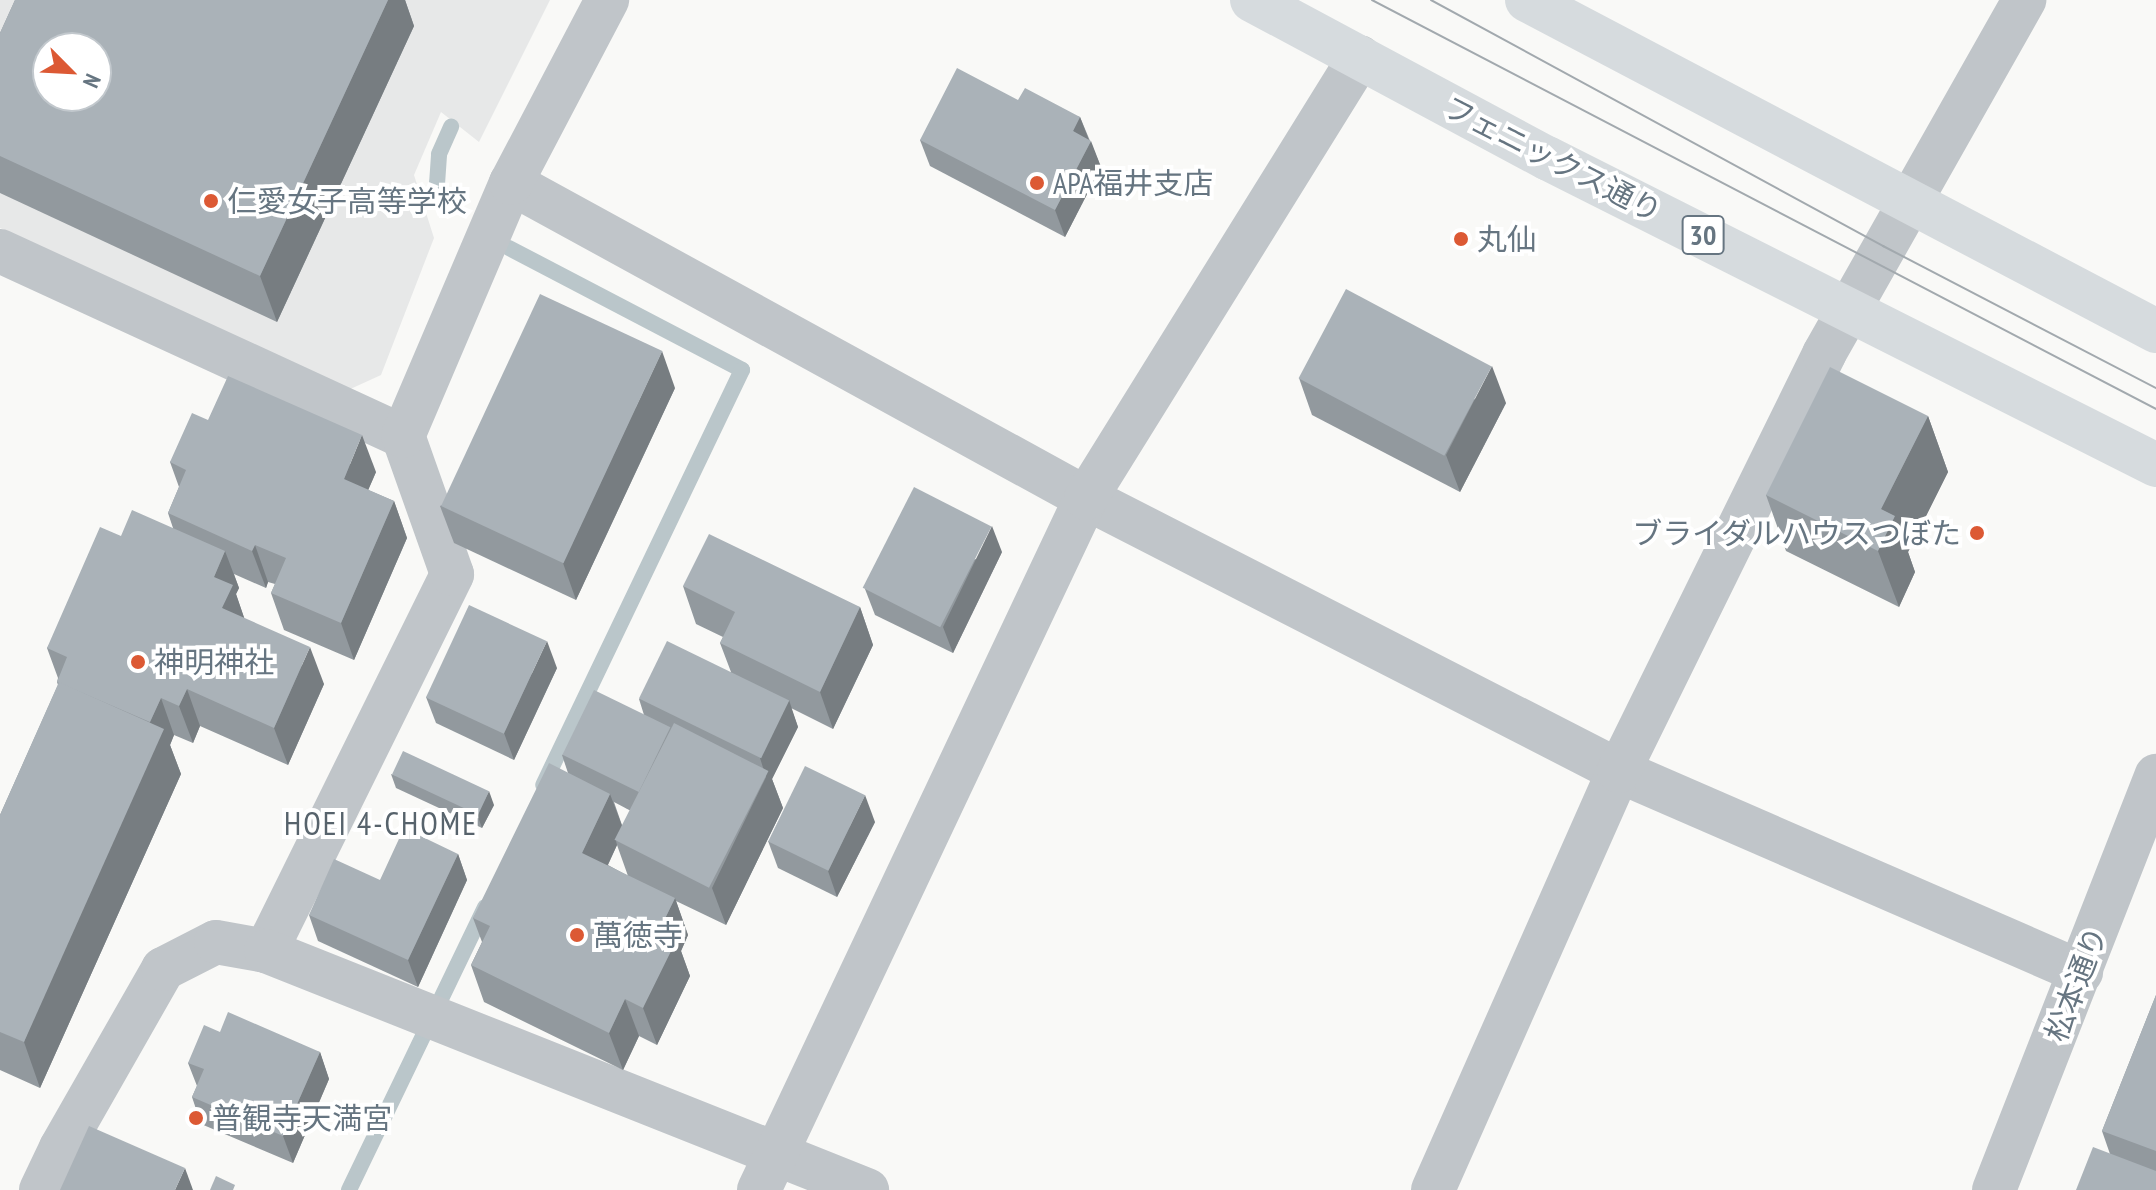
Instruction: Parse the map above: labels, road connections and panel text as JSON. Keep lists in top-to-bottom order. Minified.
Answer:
{"streets":{"main road":["フェニックス通り","30"],"street":["松本通り"]},"districts":["HOEI 4-CHOME"],"places":["APA福井支店","仁愛女子高等学校","丸仙","ブライダルハウスつぼた","神明神社","萬徳寺","普観寺天満宮"],"north":"bottom right"}
